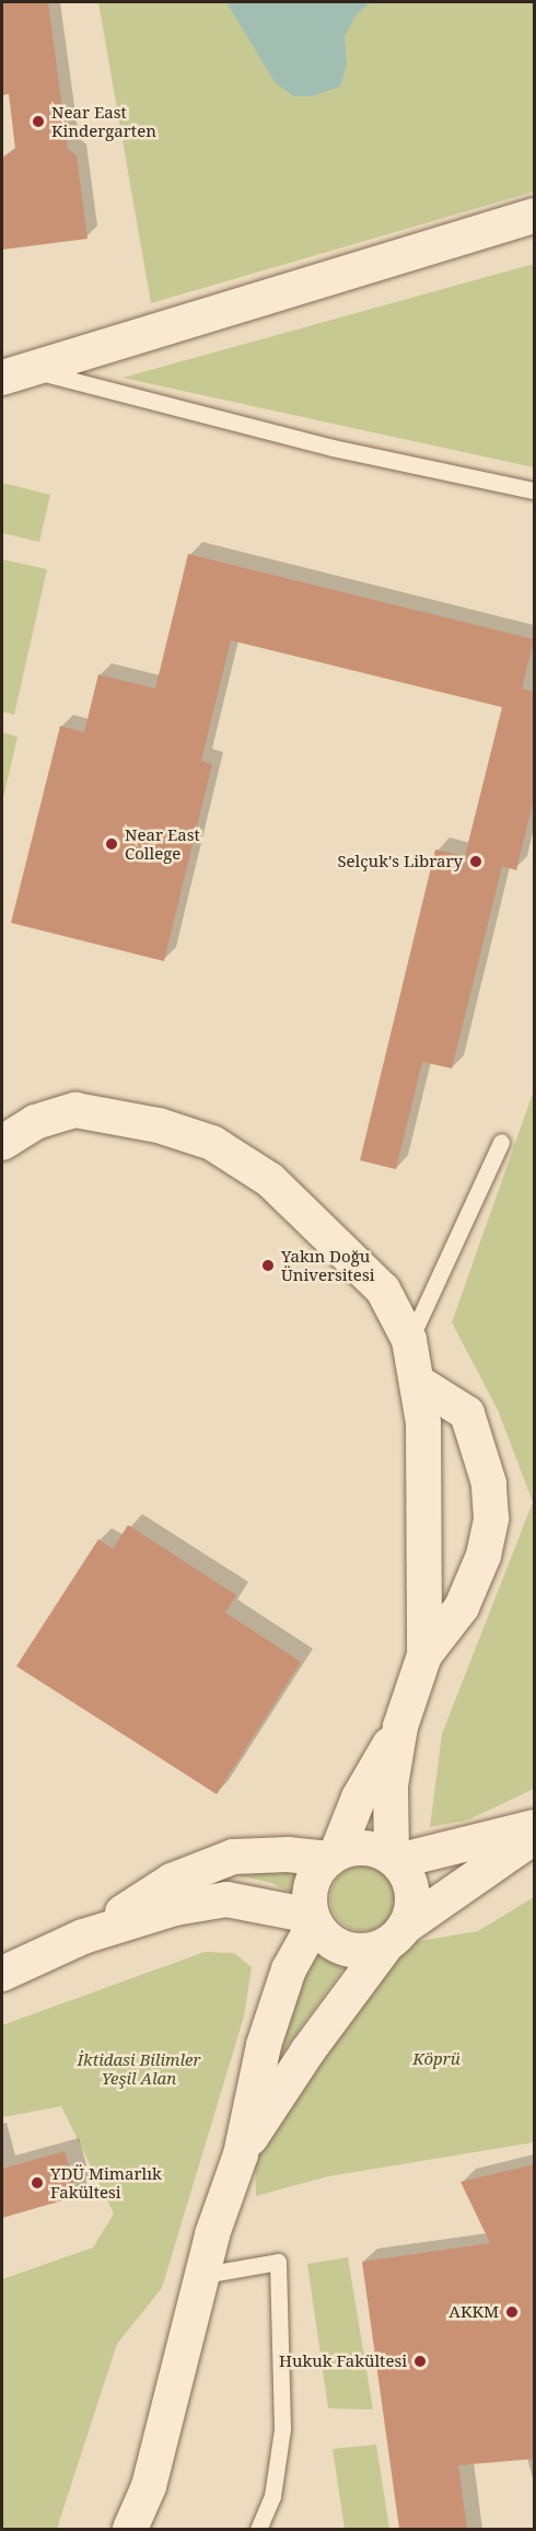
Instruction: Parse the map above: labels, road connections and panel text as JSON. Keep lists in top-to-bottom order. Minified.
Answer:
{"parks":["İktidasi Bilimler Yeşil Alan","Köprü"],"places":["Near East Kindergarten","Near East College","Selçuk's Library","Yakın Doğu Üniversitesi","YDÜ Mimarlık Fakültesi","AKKM","Hukuk Fakültesi"]}
